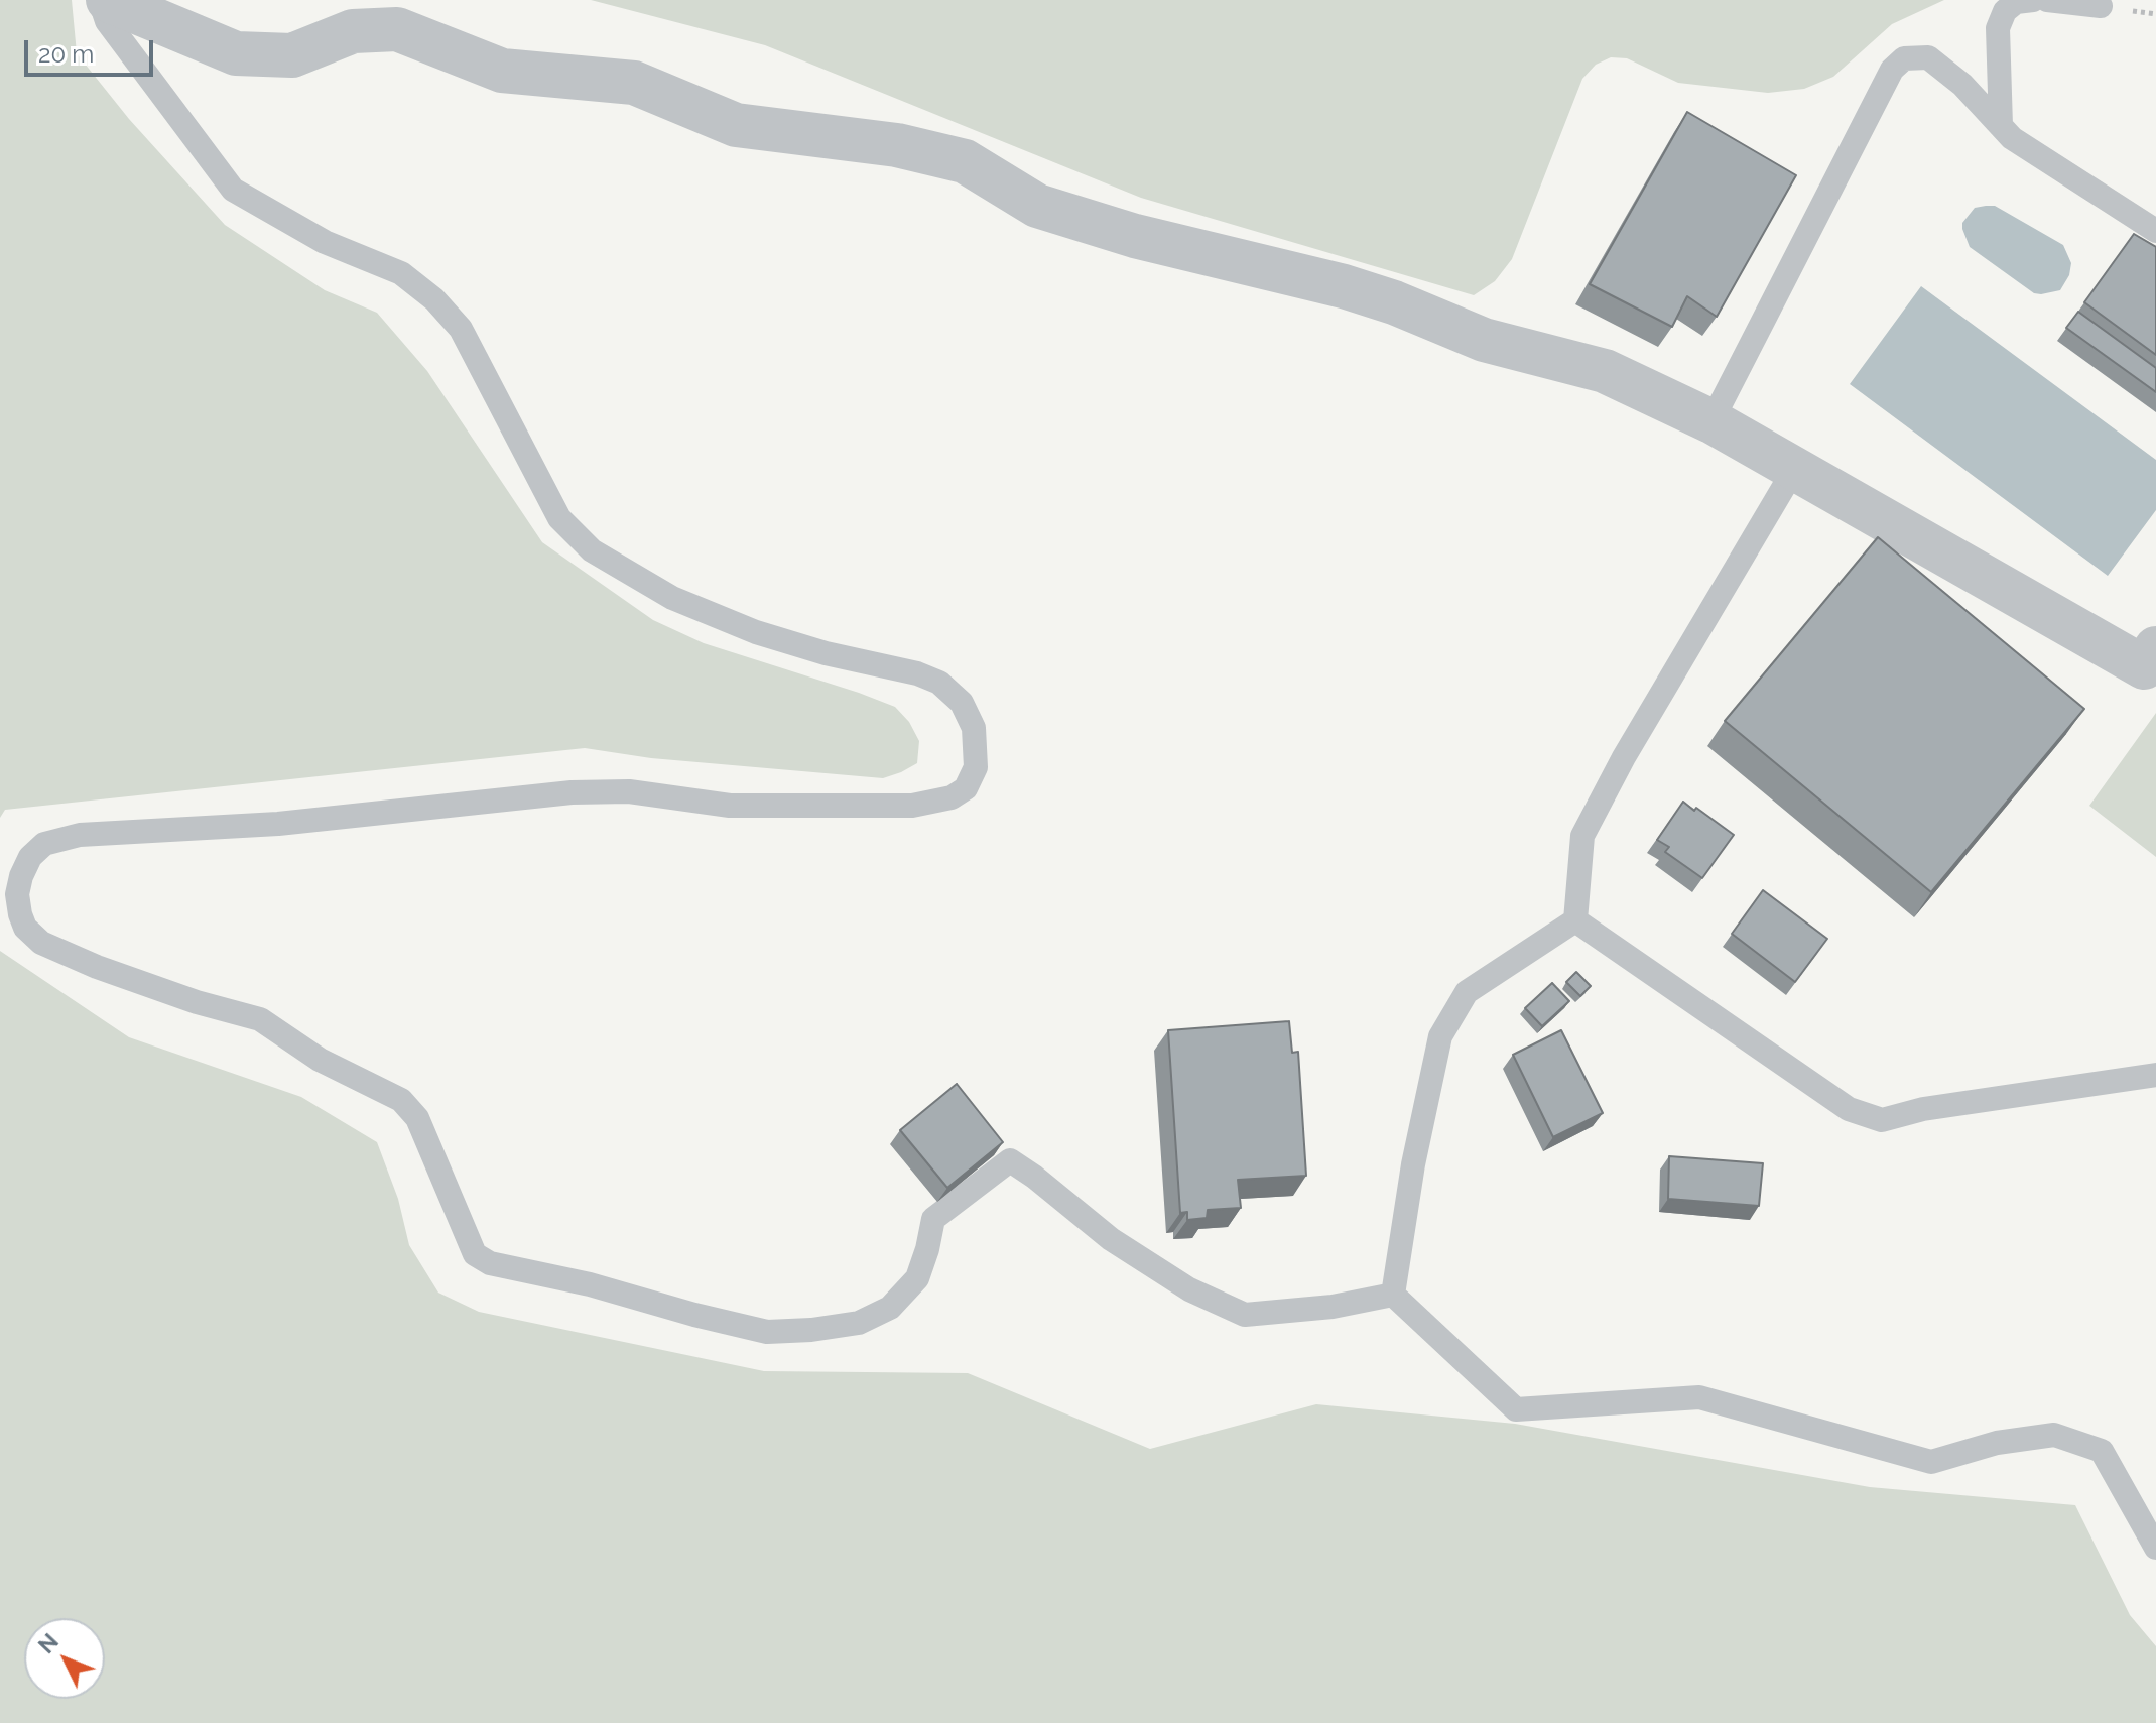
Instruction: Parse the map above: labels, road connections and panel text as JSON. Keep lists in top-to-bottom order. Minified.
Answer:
{"scale_bar":"20 m","north":"top left"}
